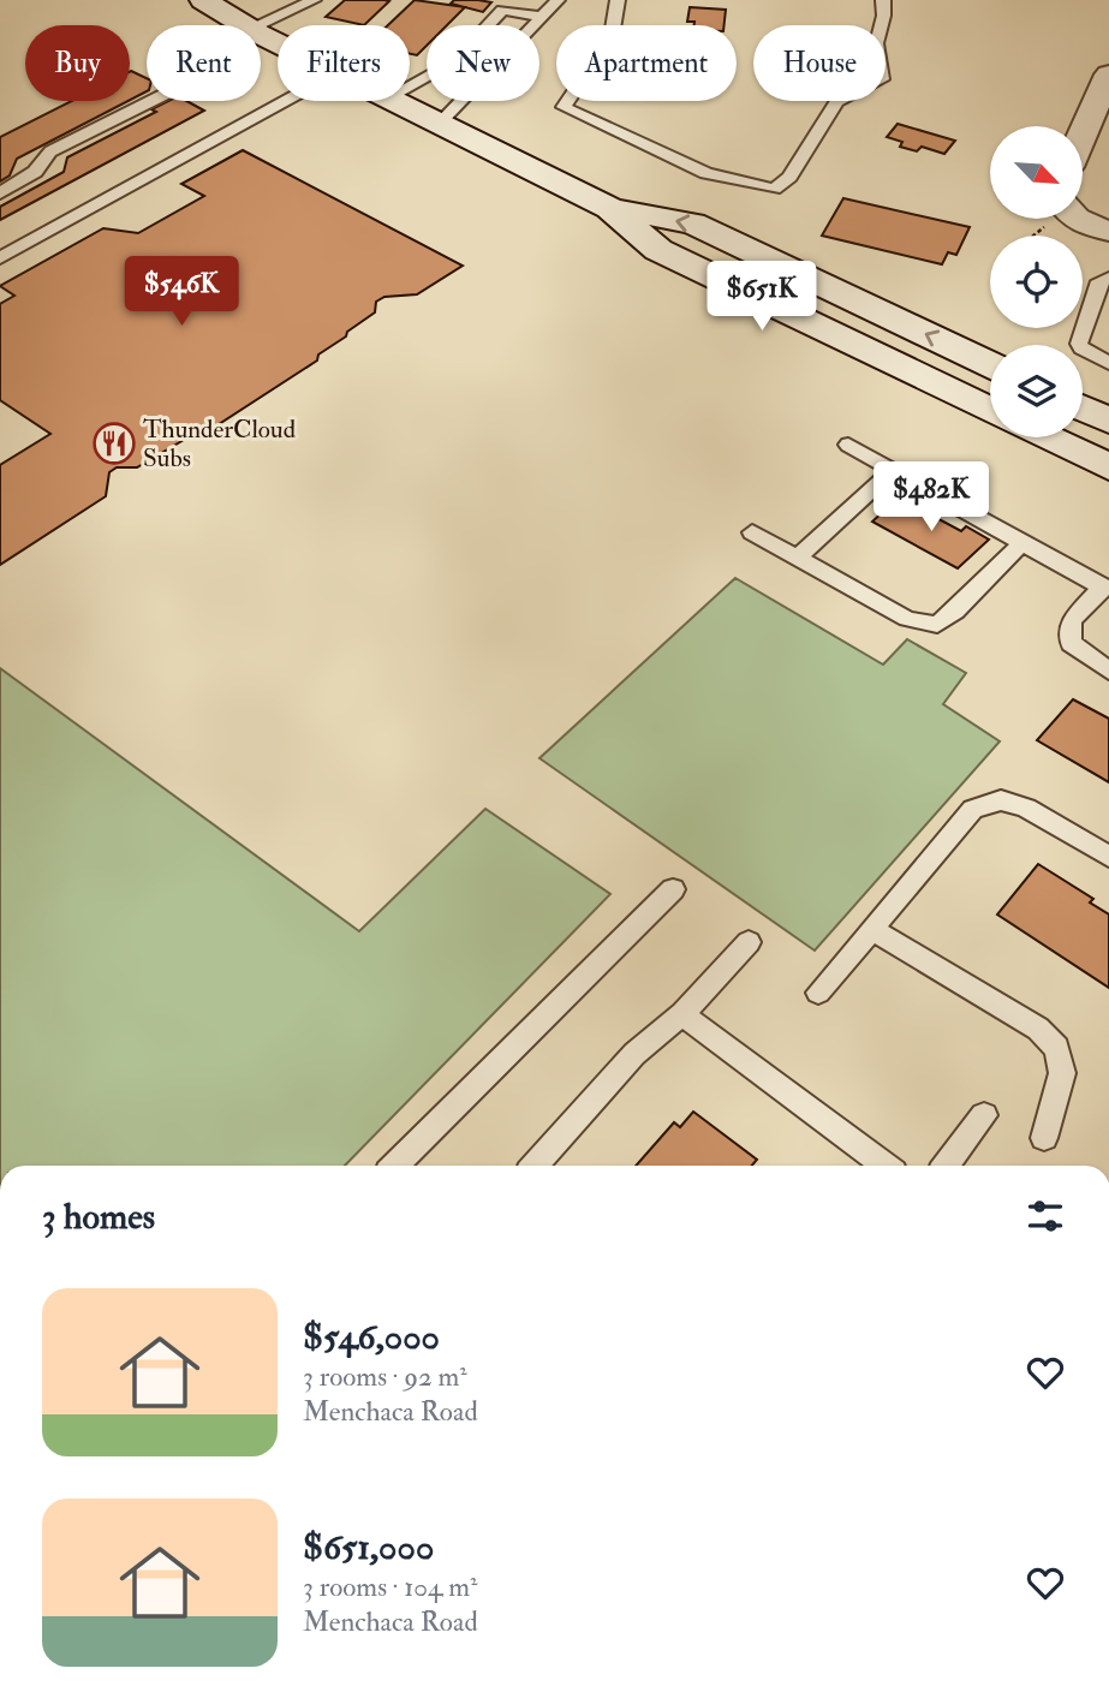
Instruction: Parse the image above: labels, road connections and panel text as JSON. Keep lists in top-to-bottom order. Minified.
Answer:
{"places":{"restaurant":["ThunderCloud Subs"]},"north":"bottom right","page":{"chip":["Buy","Rent","Filters","New","Apartment","House"],"price":["$546K","$651K","$482K"],"heading":"3 homes","list":[{"name":"$546,000","note":"3 rooms · 92 m² · Menchaca Road"},{"name":"$651,000","note":"3 rooms · 104 m² · Menchaca Road"}]}}
